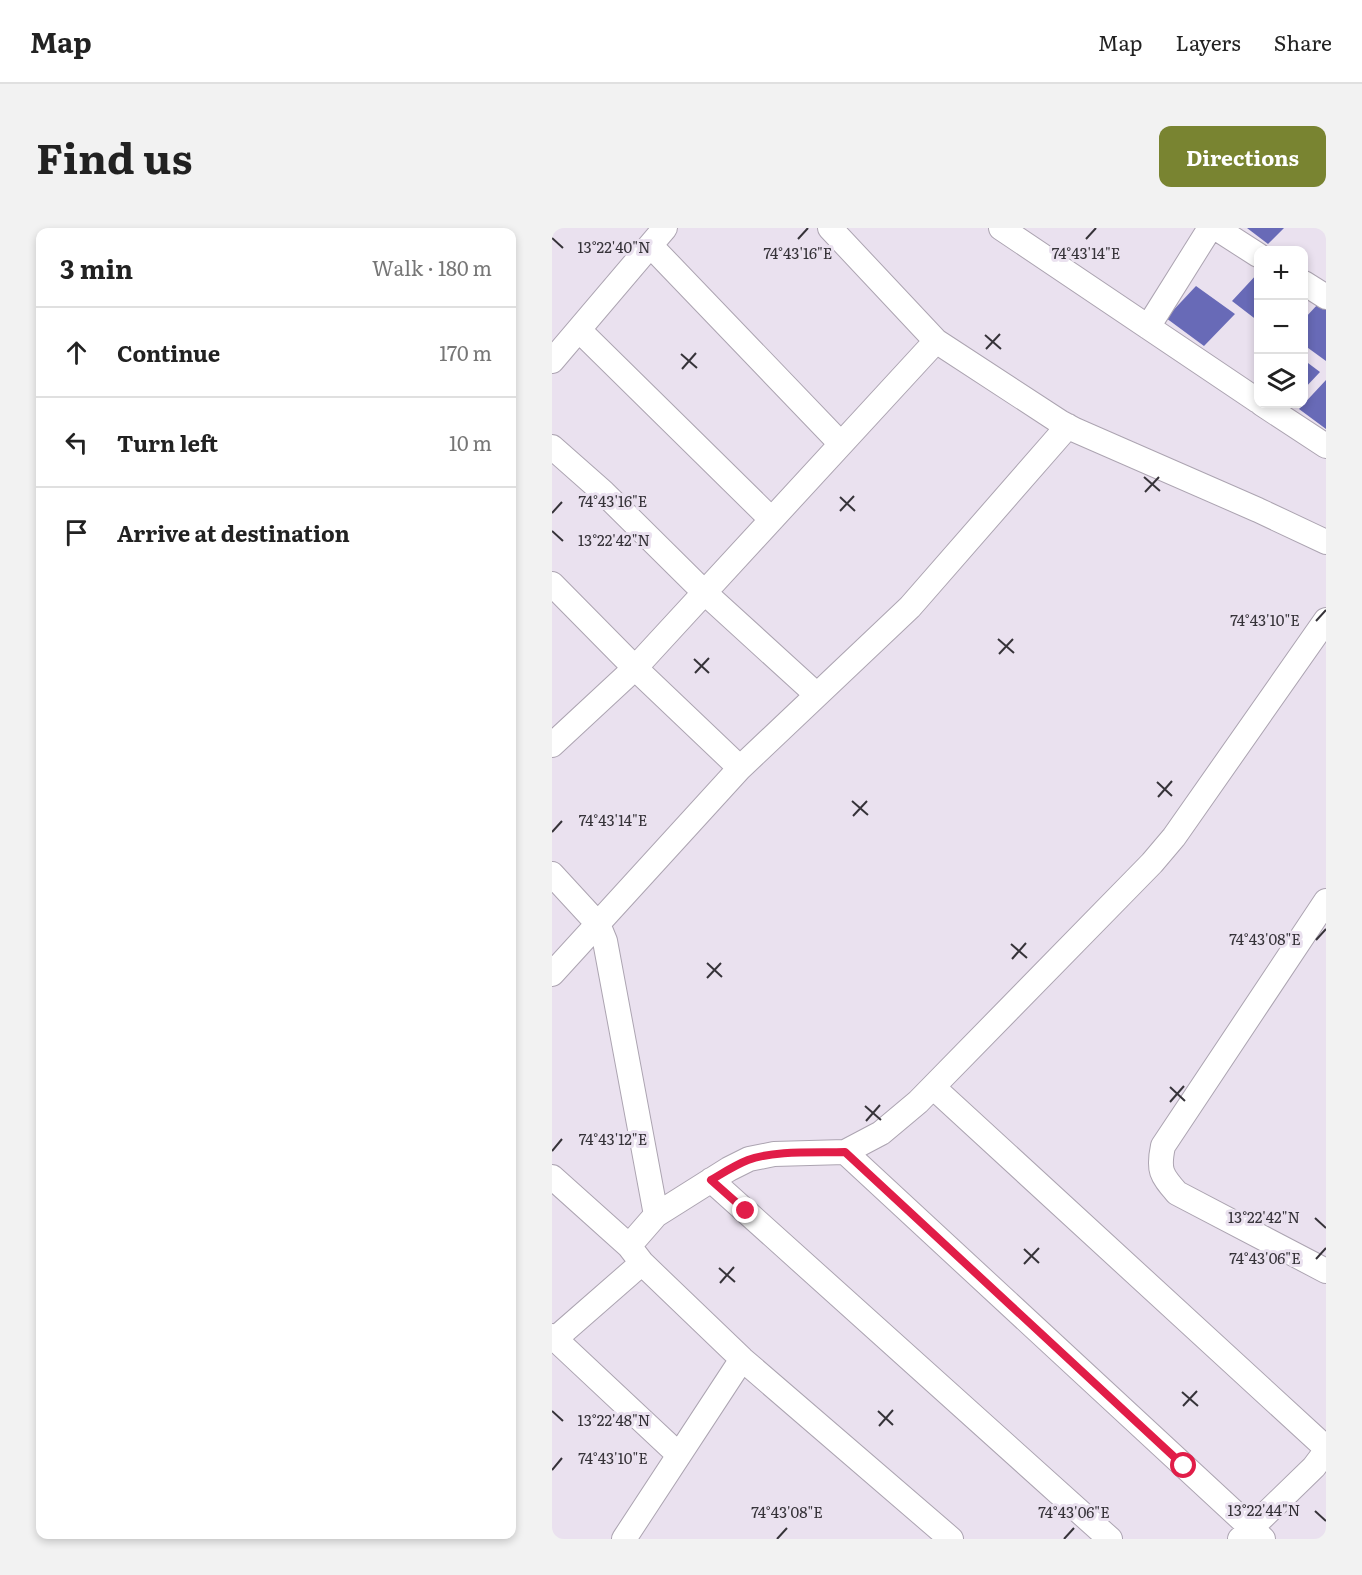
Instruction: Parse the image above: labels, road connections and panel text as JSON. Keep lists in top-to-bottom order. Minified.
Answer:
{"page":{"header":"Map","nav":["Map","Layers","Share"],"title":"Find us","buttons":"Directions","heading":["3 min","Walk · 180 m"],"map_buttons":["+","−"],"list":[["Continue","170 m"],["Turn left","10 m"],"Arrive at destination"]},"coordinates":["13°22'40\"N","74°43'16\"E","74°43'14\"E","13°22'42\"N","74°43'10\"E","74°43'08\"E","74°43'12\"E","74°43'06\"E","13°22'48\"N","13°22'44\"N"]}
